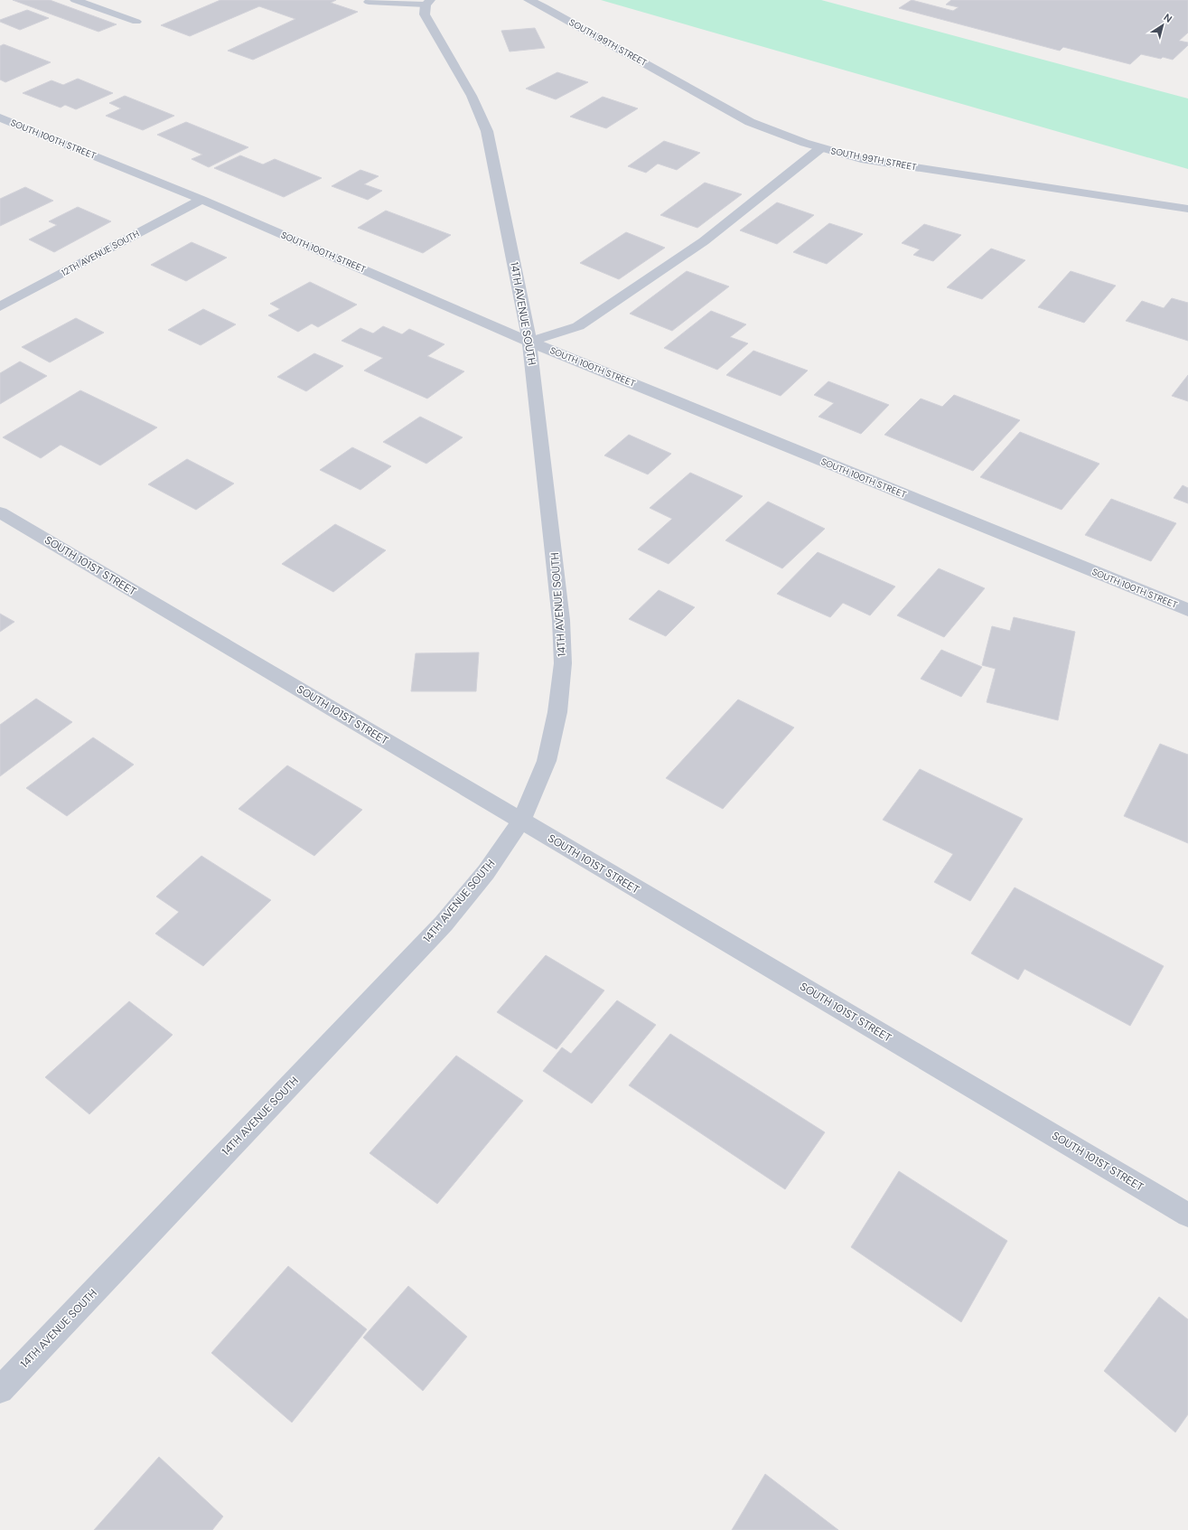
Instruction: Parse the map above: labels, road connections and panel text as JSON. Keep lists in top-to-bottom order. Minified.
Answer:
{"streets":{"street":["SOUTH 99TH STREET","SOUTH 100TH STREET","12TH AVENUE SOUTH","14TH AVENUE SOUTH","SOUTH 101ST STREET"]},"crossings":[["SOUTH 100TH STREET","12TH AVENUE SOUTH"],["SOUTH 100TH STREET","14TH AVENUE SOUTH"],["14TH AVENUE SOUTH","SOUTH 101ST STREET"]],"north":"top right"}
